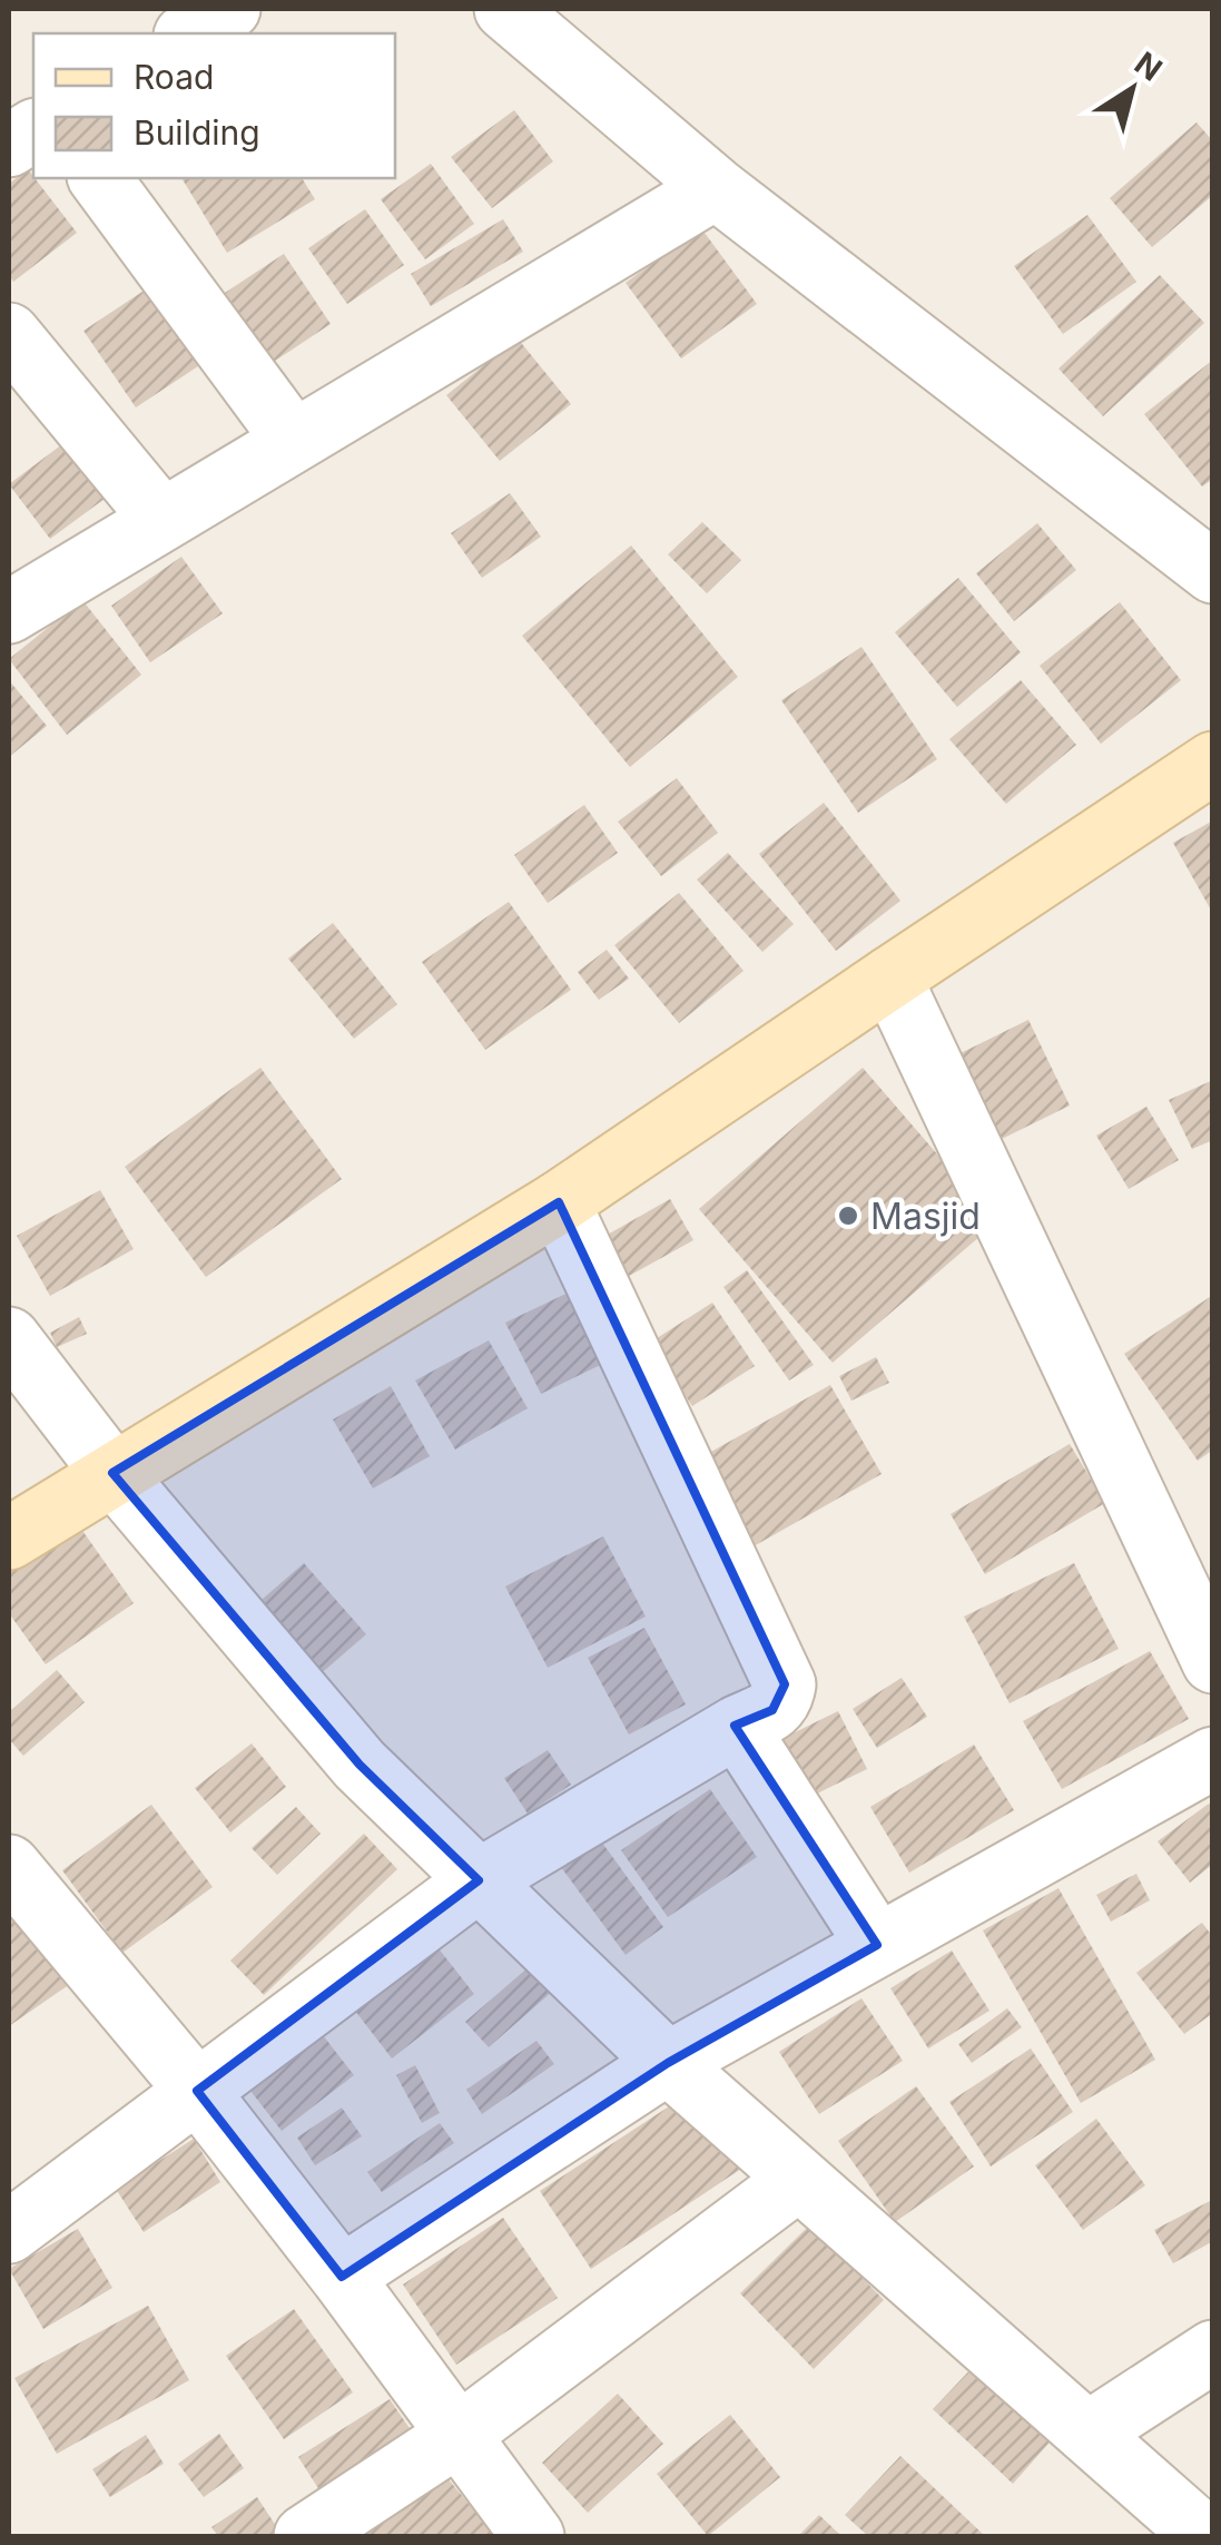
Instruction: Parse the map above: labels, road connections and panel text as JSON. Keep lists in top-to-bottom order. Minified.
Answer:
{"places":["Masjid"],"legend":["Road","Building"],"north":"top right"}
